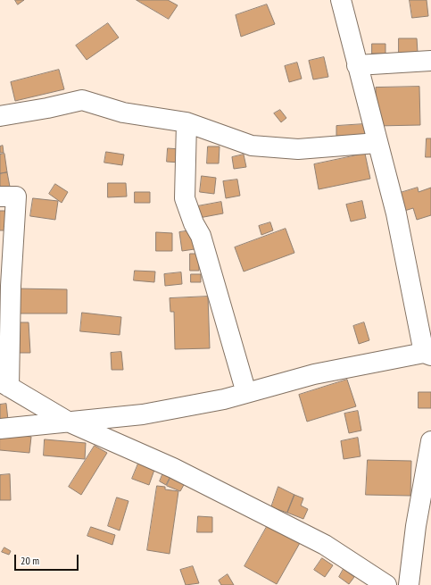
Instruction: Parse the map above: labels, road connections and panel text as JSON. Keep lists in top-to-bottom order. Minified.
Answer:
{"scale_bar":"20 m"}
